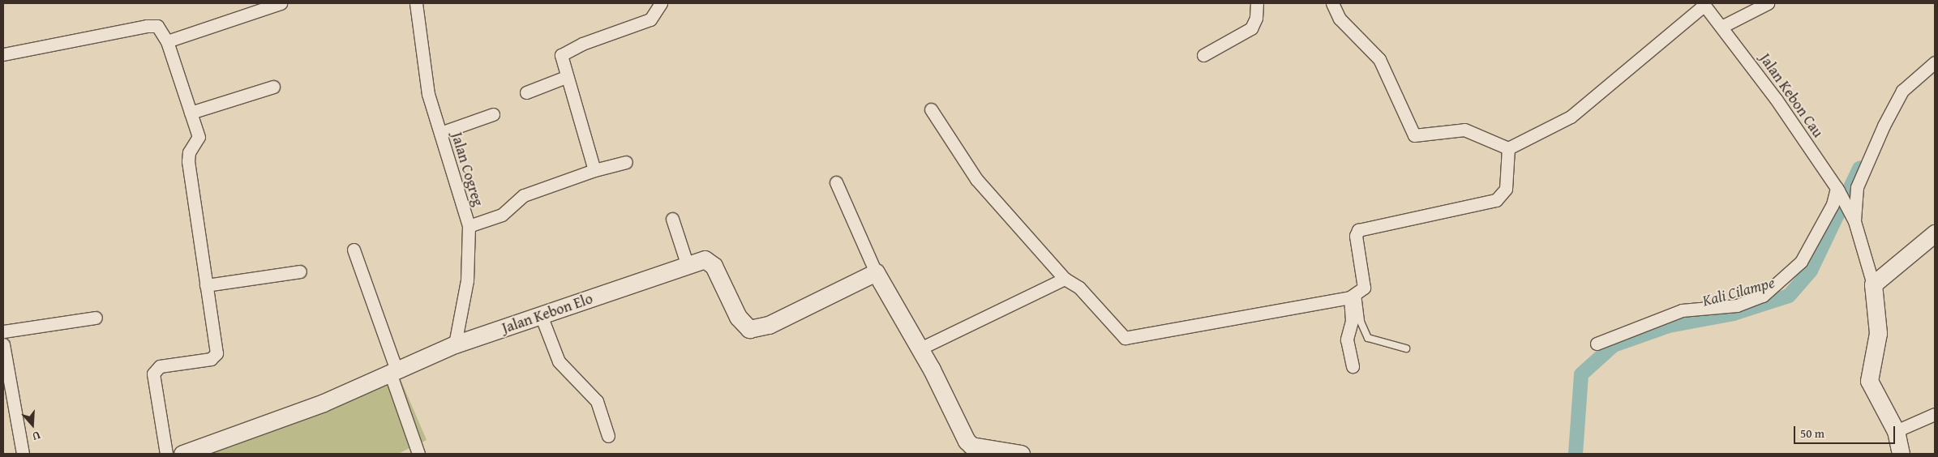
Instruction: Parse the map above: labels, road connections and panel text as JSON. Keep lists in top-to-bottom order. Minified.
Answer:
{"streets":{"street":["Jalan Kebon Cau","Jalan Cogreg","Jalan Kebon Elo"]},"crossings":[["Jalan Cogreg","Jalan Kebon Elo"]],"water":["Kali Cilampe"],"scale_bar":"50 m","north":"bottom"}
